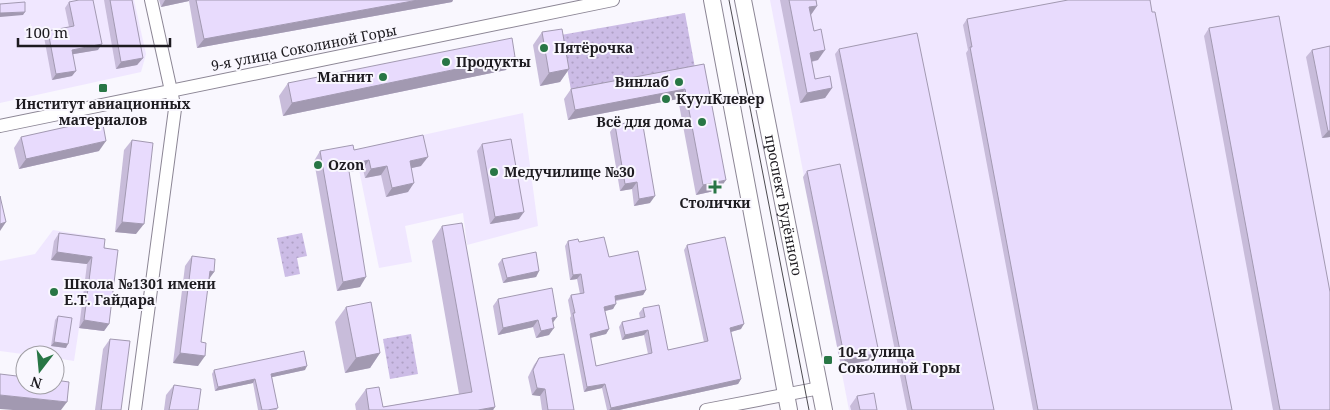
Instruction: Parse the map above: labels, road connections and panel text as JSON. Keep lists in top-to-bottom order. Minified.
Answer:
{"streets":{"main road":["проспект Будённого"],"street":["9-я улица Соколиной Горы"]},"places":{"other":["Пятёрочка","Продукты","Магнит","Винлаб","КуулКлевер","Всё для дома","Ozon","Медучилище №30","Школа №1301 имени Е.Т. Гайдара"],"transit":["Институт авиационных материалов","10-я улица Соколиной Горы"],"health":["Столички"]},"scale_bar":"100 m","north":"bottom"}
